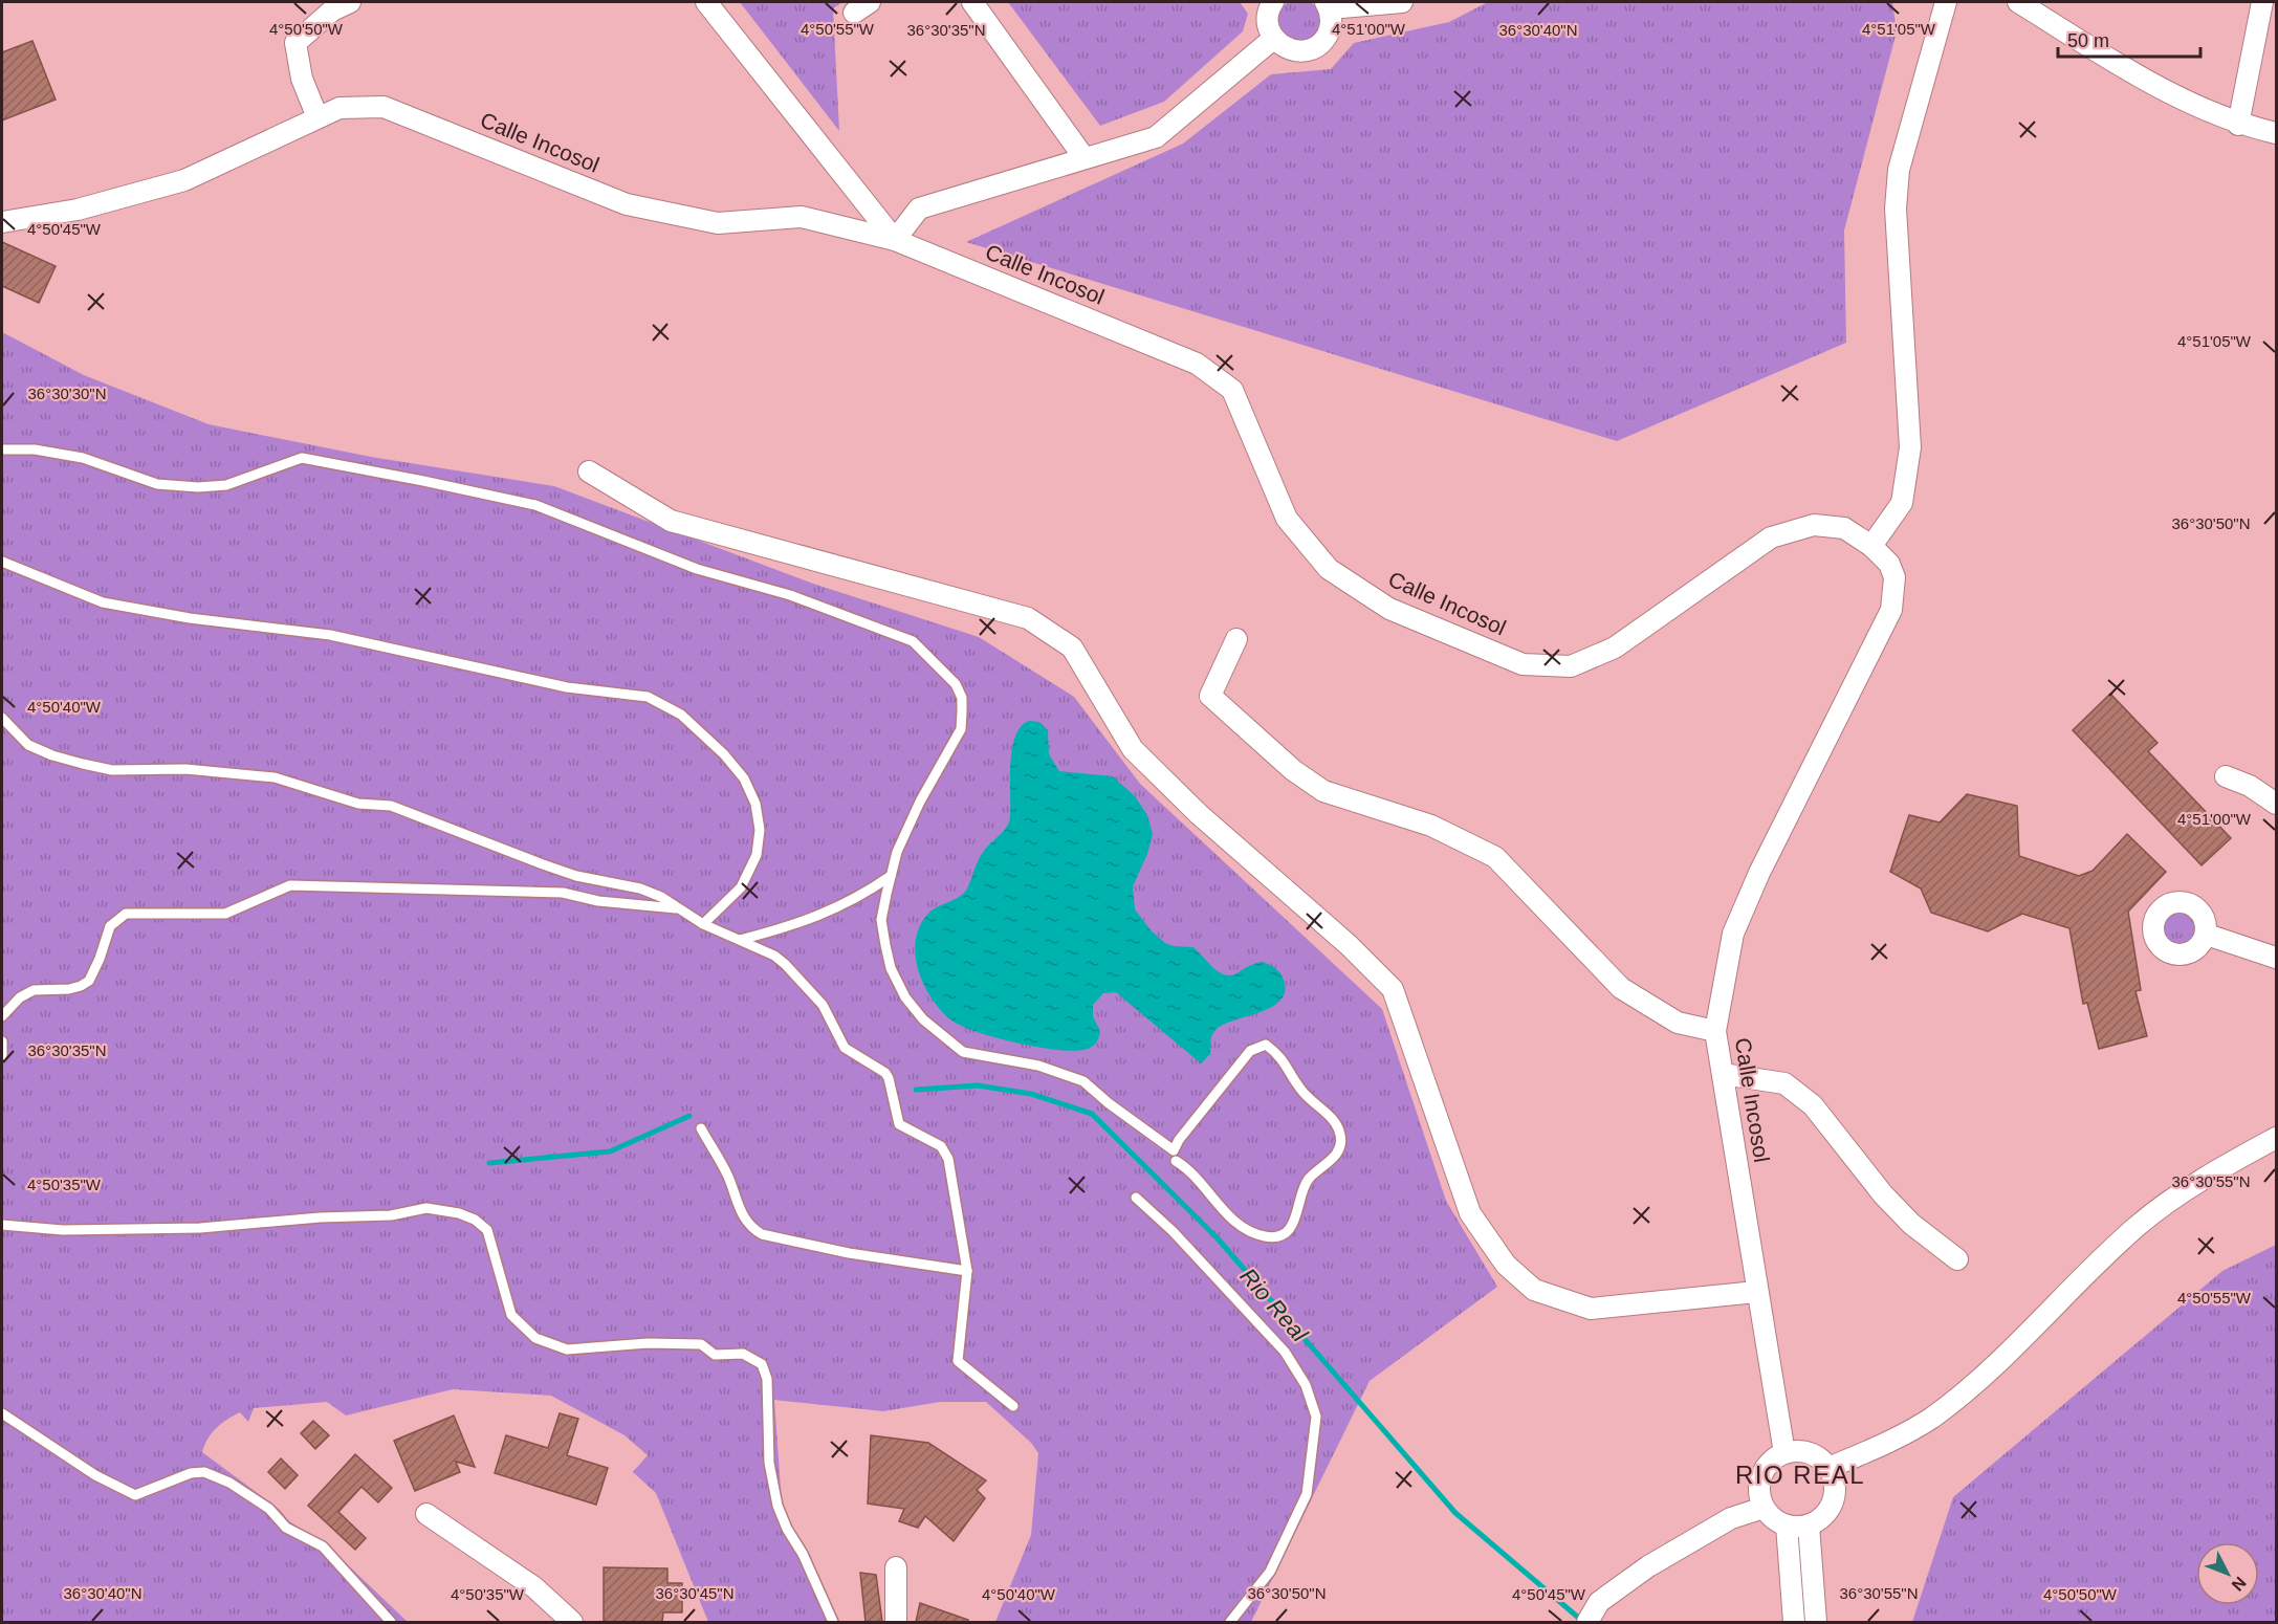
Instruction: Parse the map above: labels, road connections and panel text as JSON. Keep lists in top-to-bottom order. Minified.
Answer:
{"streets":{"street":["Calle Incosol"]},"districts":["RIO REAL"],"water":["Rio Real"],"scale_bar":"50 m","north":"bottom right","coordinates":["4°50'50\"W","4°50'55\"W","4°51'00\"W","4°51'05\"W","36°30'35\"N","36°30'40\"N","4°50'45\"W","36°30'30\"N","36°30'50\"N","4°50'40\"W","36°30'55\"N","4°50'35\"W","36°30'45\"N"]}
